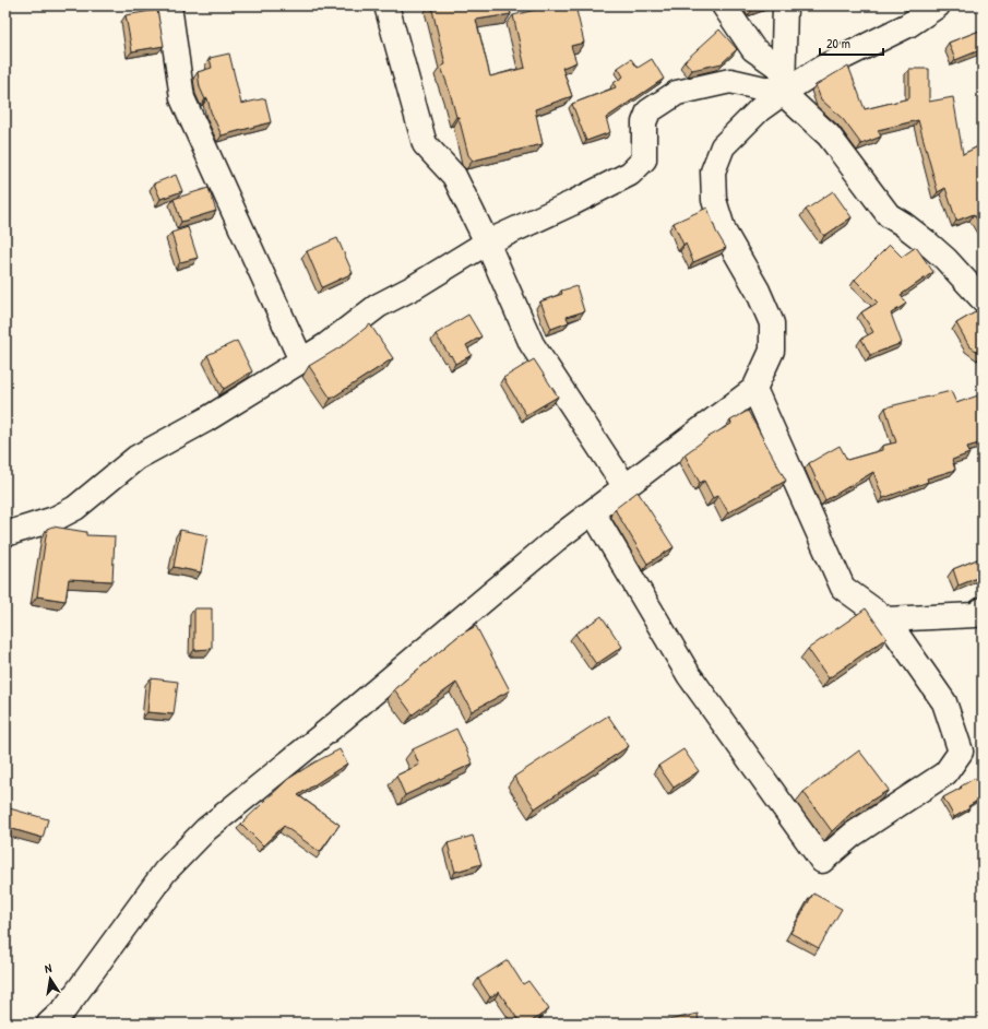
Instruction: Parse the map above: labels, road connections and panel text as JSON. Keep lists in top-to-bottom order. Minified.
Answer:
{"scale_bar":"20 m","north":"top"}
